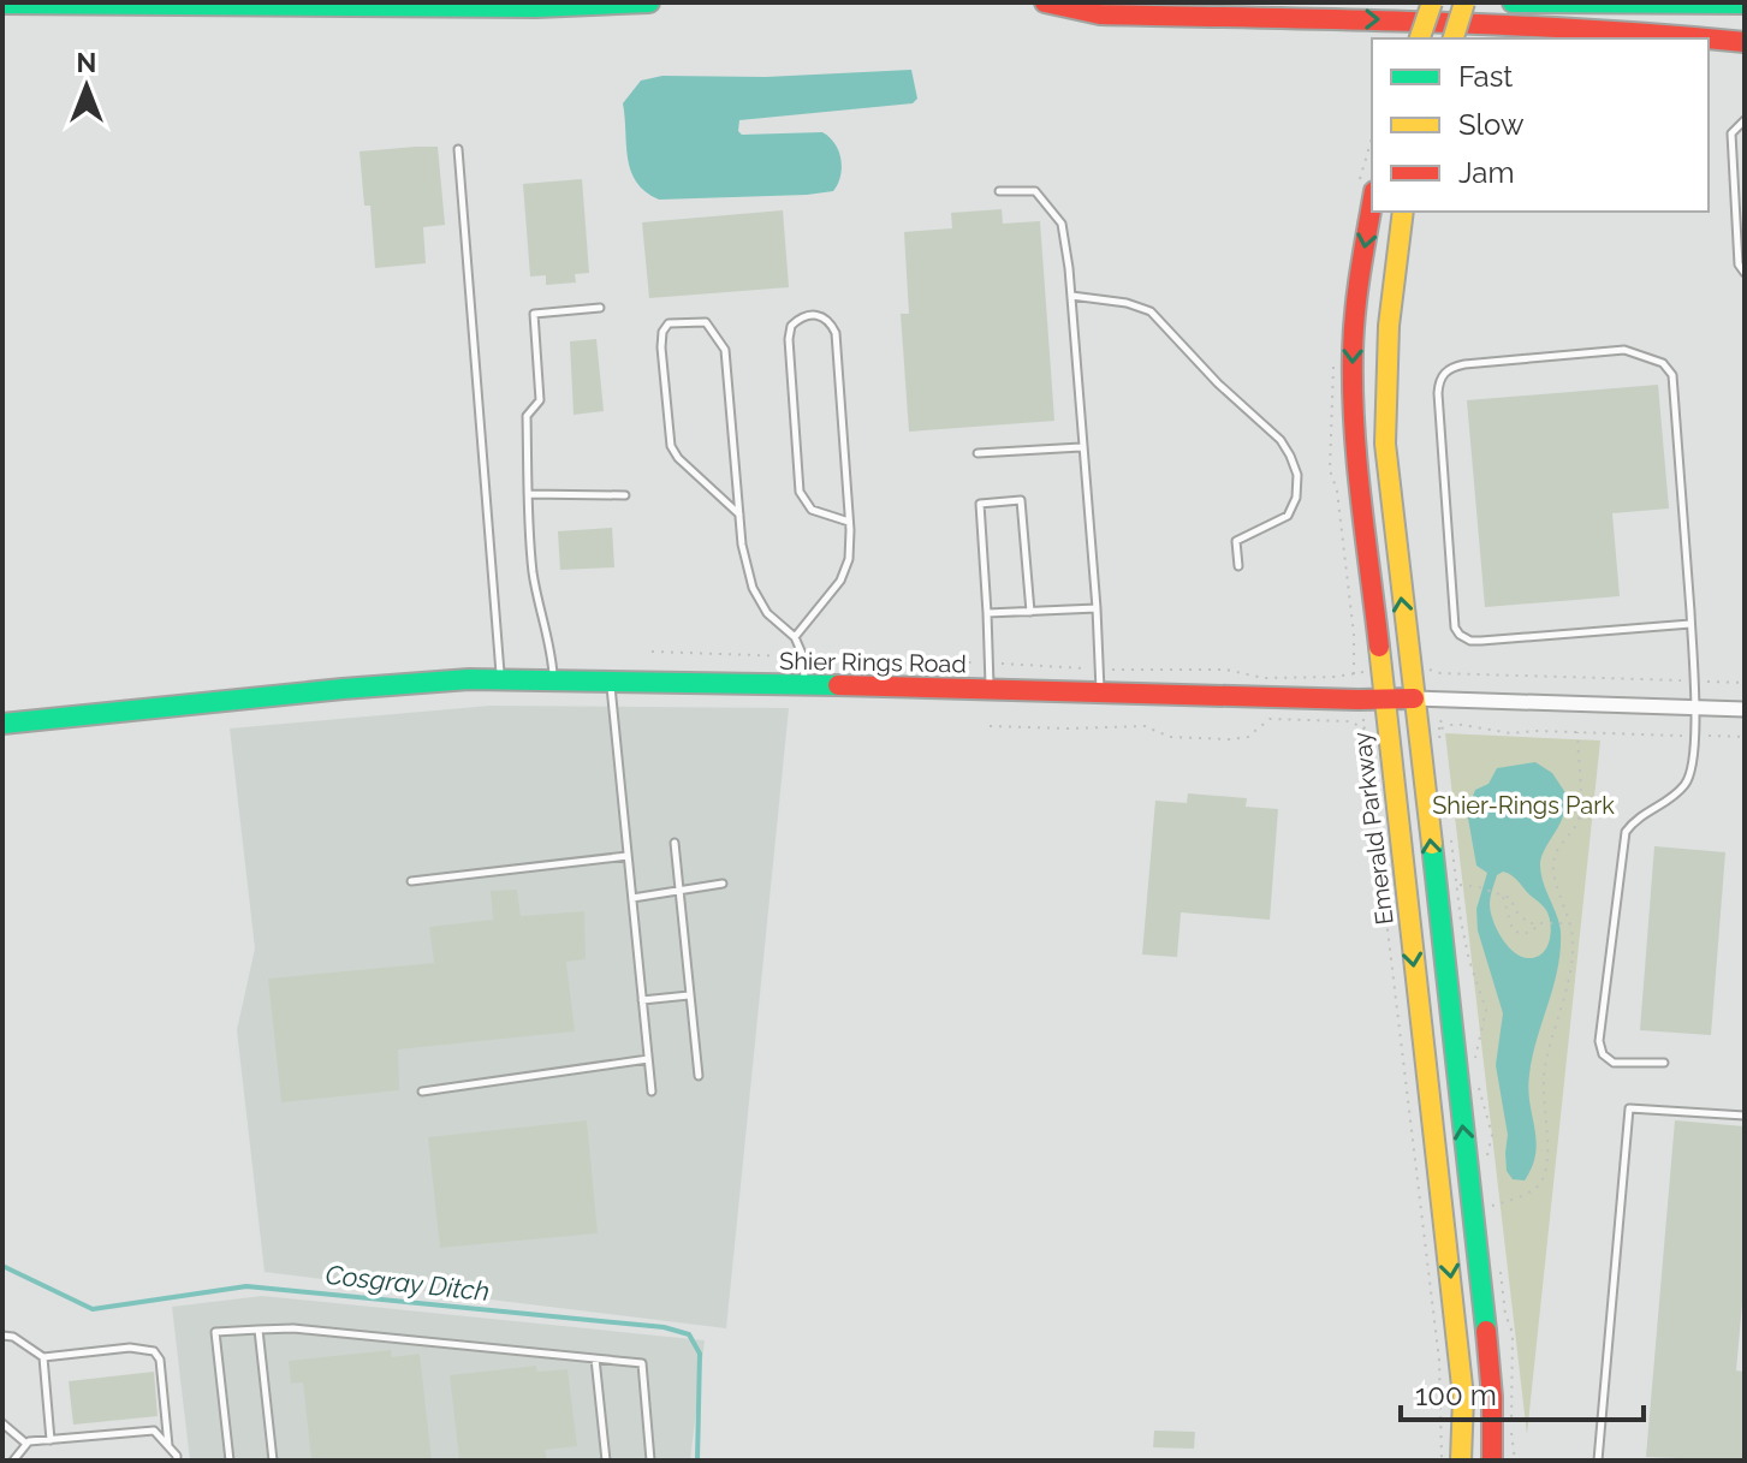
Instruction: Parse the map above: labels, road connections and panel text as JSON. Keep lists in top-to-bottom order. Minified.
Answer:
{"streets":{"main road":["Shier Rings Road","Emerald Parkway"]},"crossings":[["Shier Rings Road","Emerald Parkway"]],"water":["Cosgray Ditch"],"parks":["Shier-Rings Park"],"legend":["Fast","Slow","Jam"],"scale_bar":"100 m","north":"top"}
